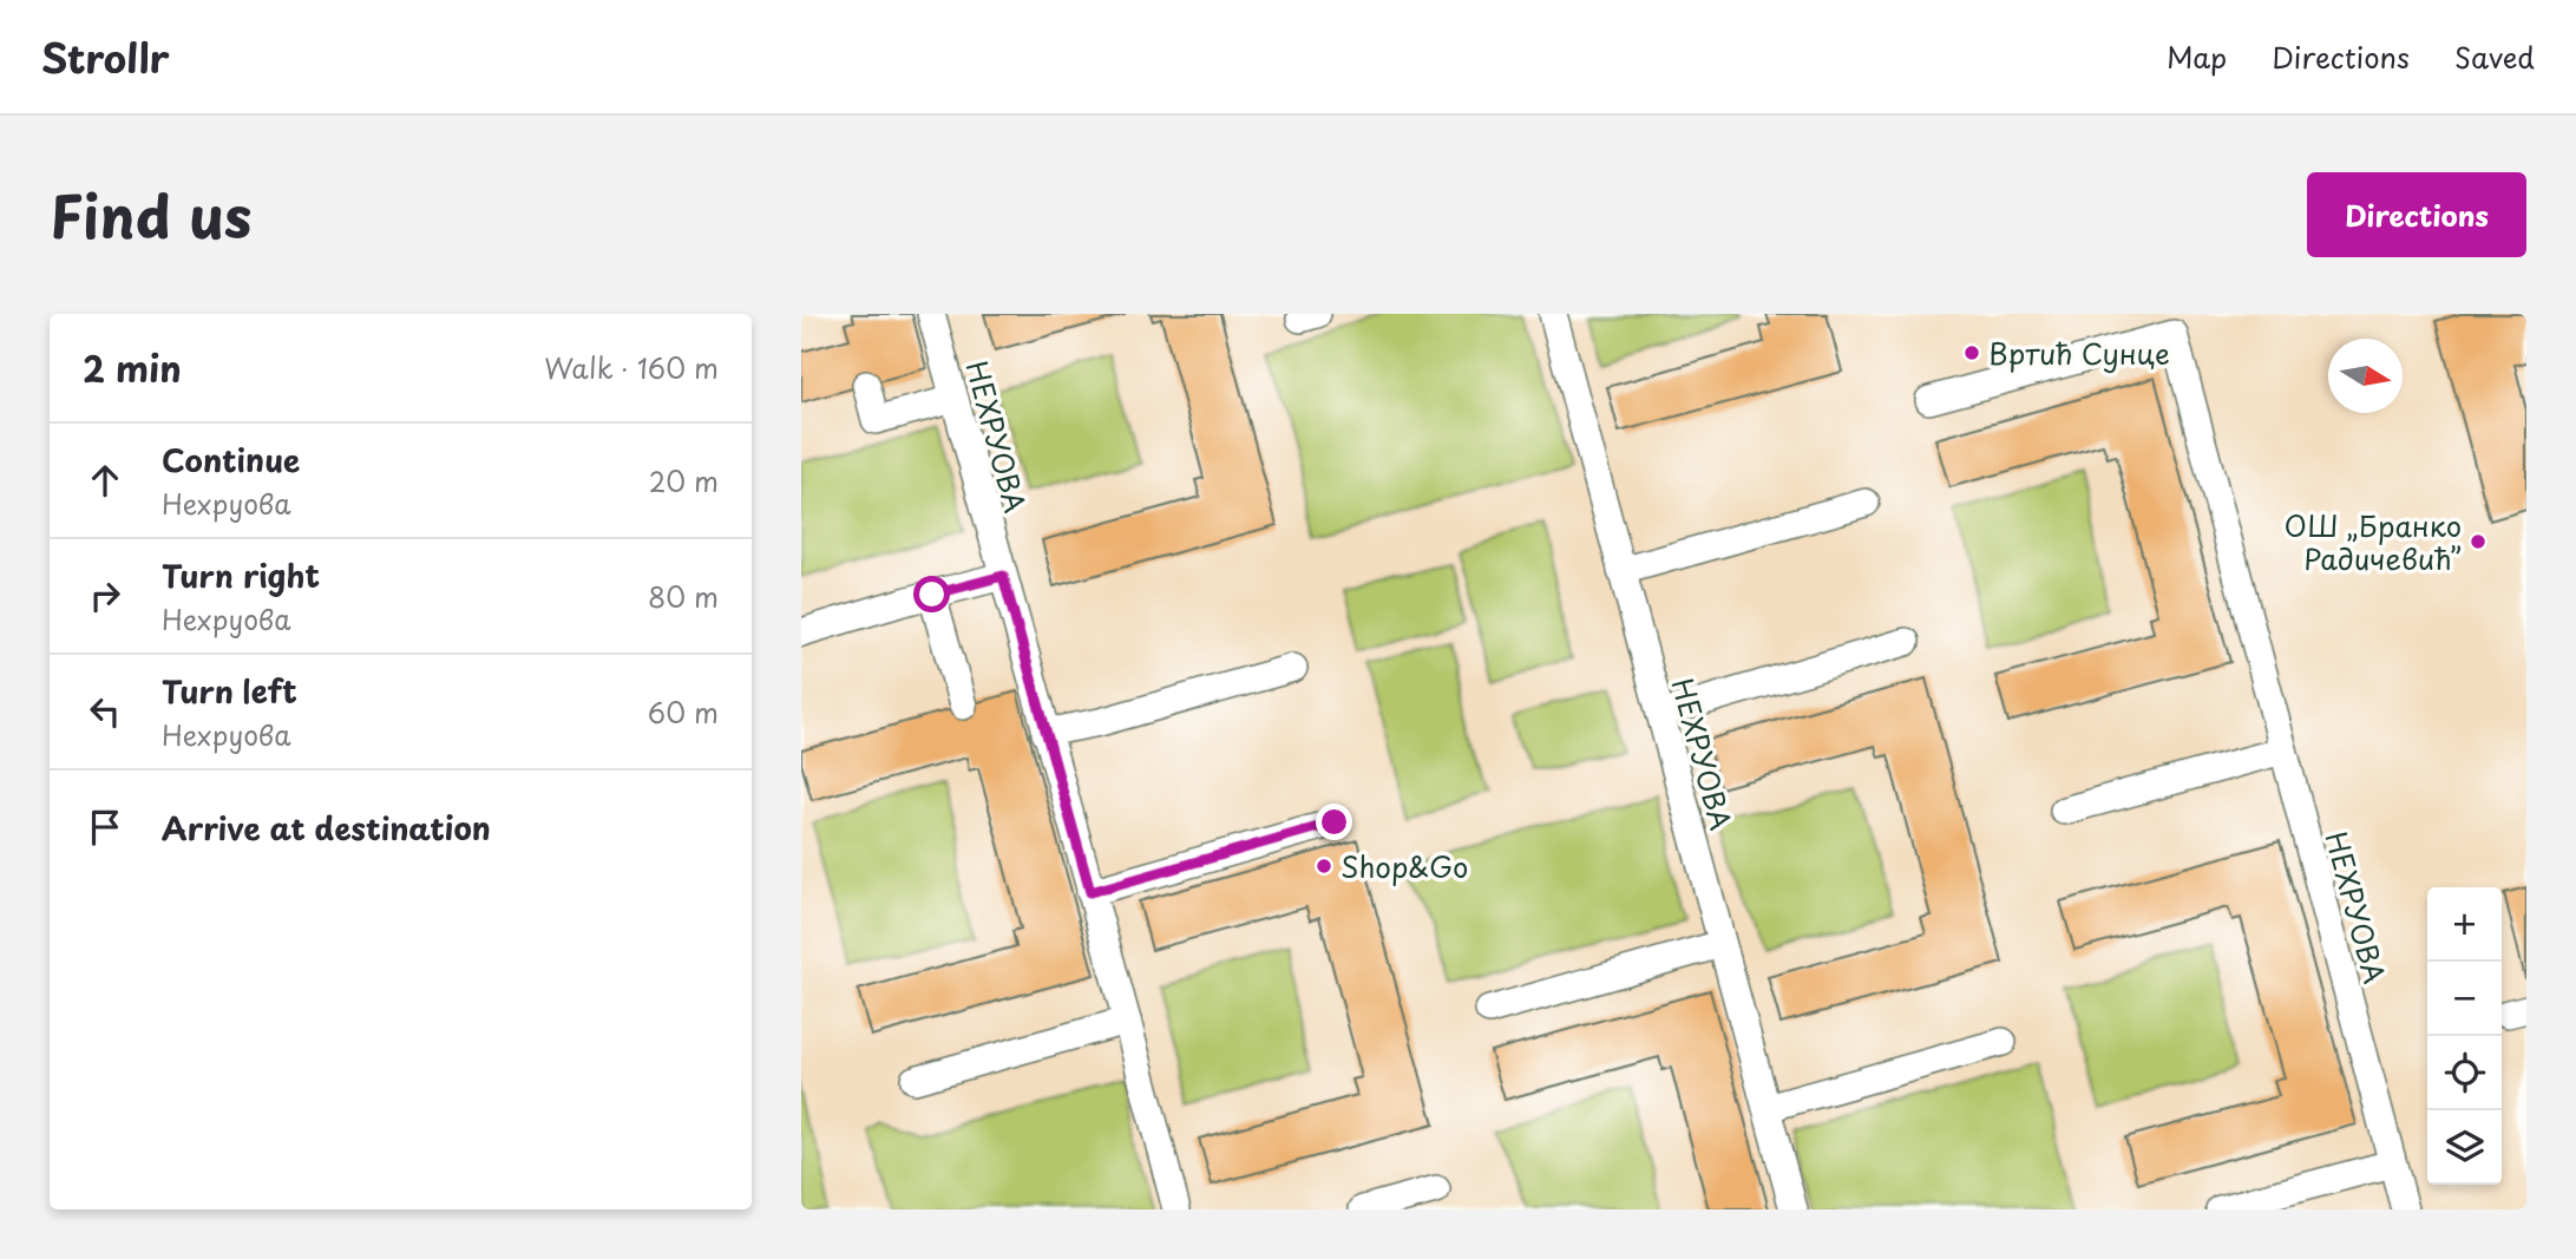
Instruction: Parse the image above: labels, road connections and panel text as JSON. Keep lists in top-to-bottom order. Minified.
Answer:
{"streets":{"street":["НЕХРУОВА"]},"places":["Вртић Сунце","ОШ „Бранко Радичевић”","Shop&Go"],"north":"right","page":{"header":"Strollr","nav":["Map","Directions","Saved"],"title":"Find us","buttons":"Directions","heading":["2 min","Walk · 160 m"],"list":[["Continue","Нехруова","20 m"],["Turn right","Нехруова","80 m"],["Turn left","Нехруова","60 m"],"Arrive at destination"],"map_buttons":["+","−"]}}
